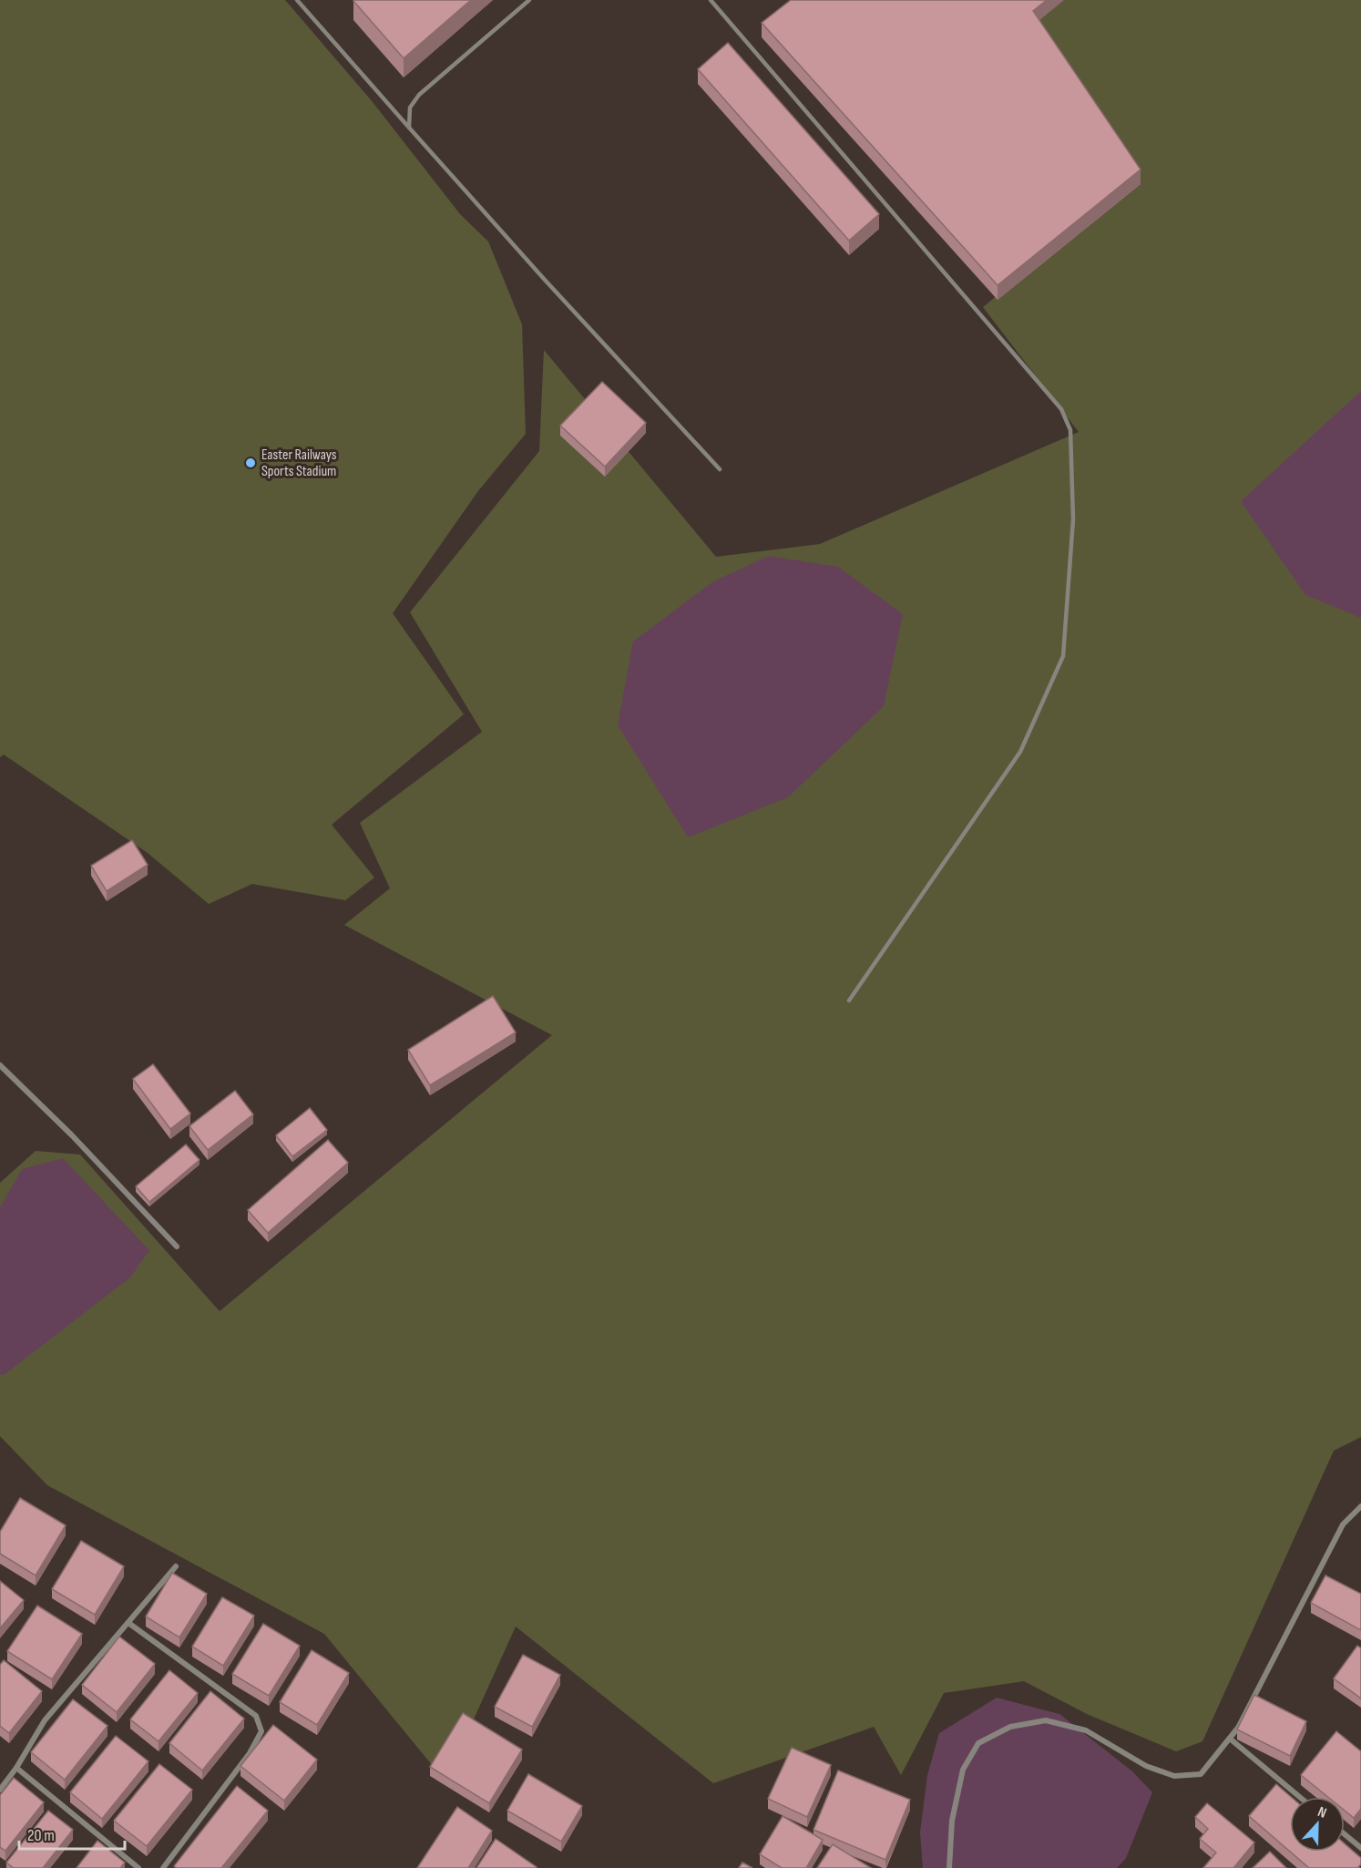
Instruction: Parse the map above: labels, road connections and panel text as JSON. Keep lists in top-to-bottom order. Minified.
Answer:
{"places":["Easter Railways Sports Stadium"],"scale_bar":"20 m","north":"top"}
